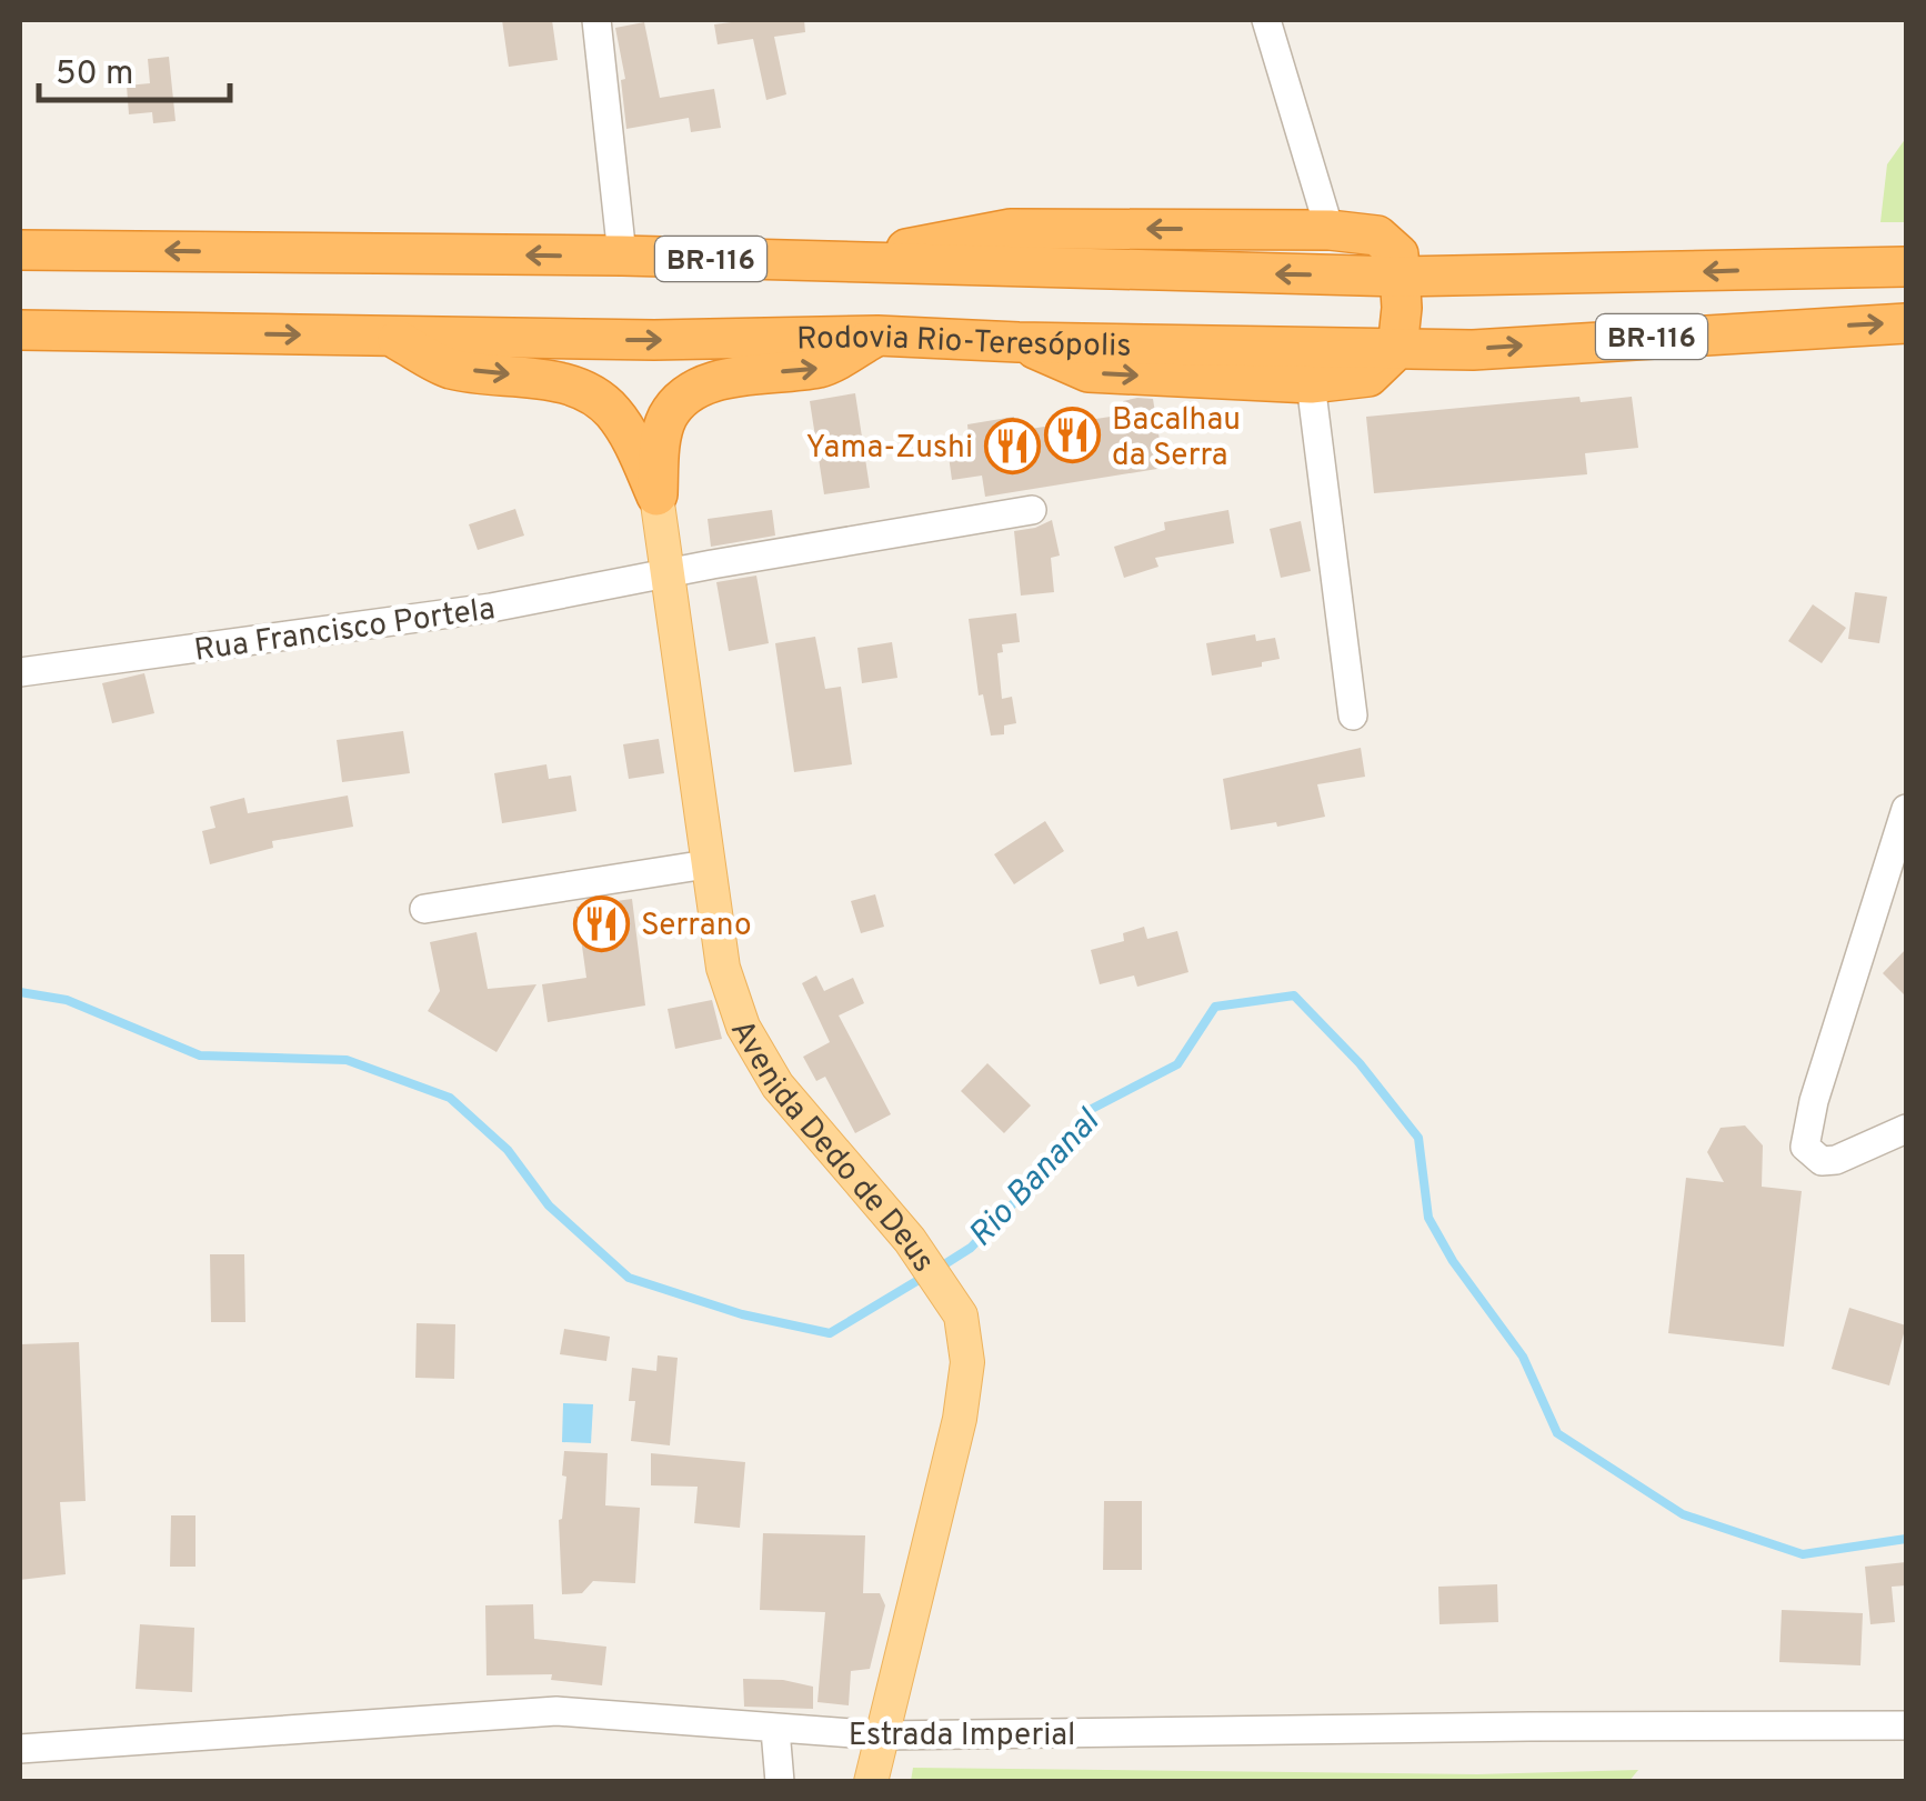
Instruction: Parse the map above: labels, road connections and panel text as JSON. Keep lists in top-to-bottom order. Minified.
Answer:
{"streets":{"highway":["BR-116","Rodovia Rio-Teresópolis"],"main road":["Avenida Dedo de Deus"],"street":["Rua Francisco Portela","Estrada Imperial"]},"crossings":[["Rua Francisco Portela","Avenida Dedo de Deus"],["Avenida Dedo de Deus","Estrada Imperial"]],"water":["Rio Bananal"],"places":{"restaurant":["Bacalhau da Serra","Yama-Zushi","Serrano"]},"scale_bar":"50 m"}
